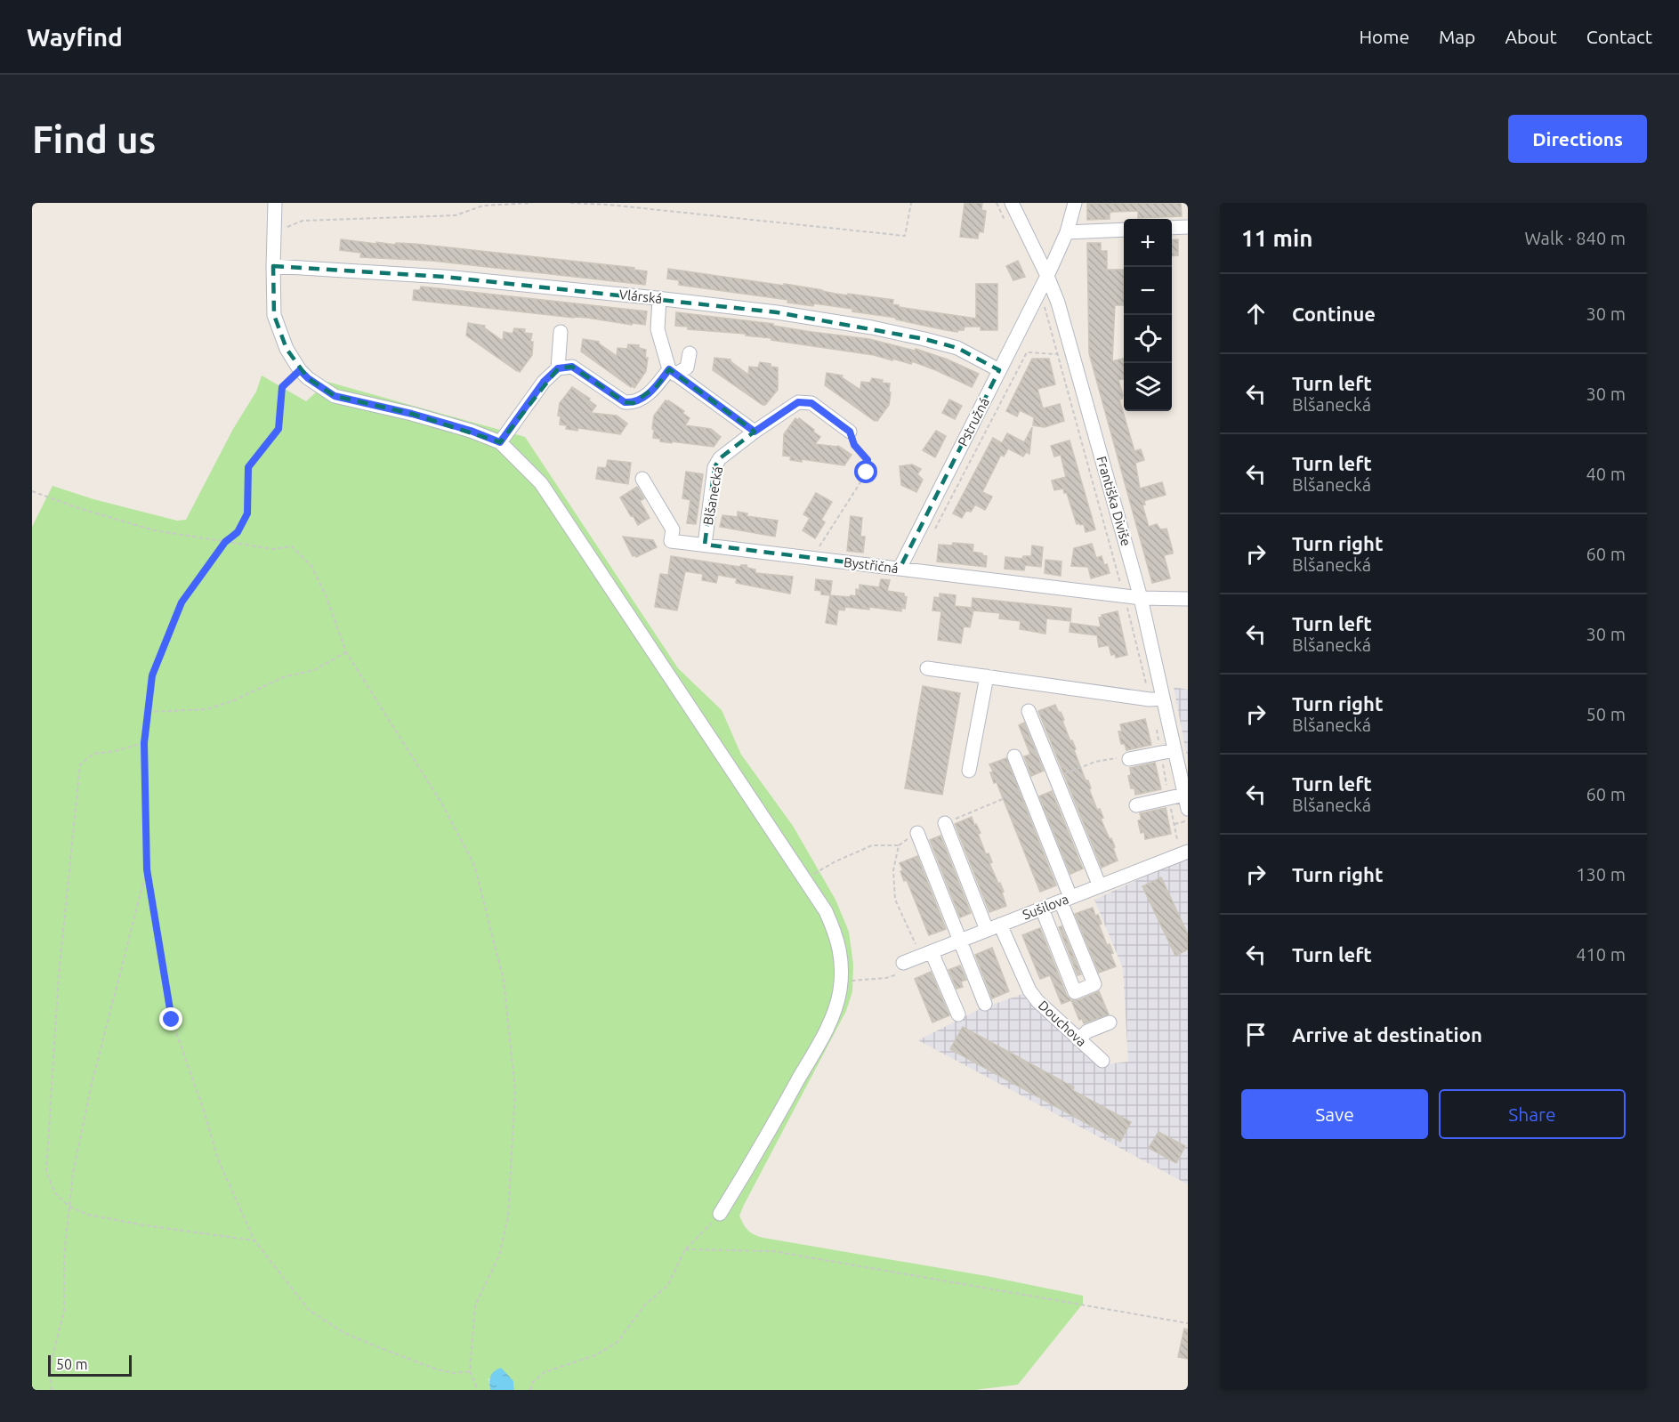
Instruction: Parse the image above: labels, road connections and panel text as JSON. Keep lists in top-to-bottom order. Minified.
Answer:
{"streets":{"street":["Vlárská","Pstružná","Blšanecká","Františka Diviše","Bystřičná","Sušilova","Douchova"]},"crossings":[["Vlárská","Pstružná"],["Pstružná","Františka Diviše"],["Pstružná","Bystřičná"],["Blšanecká","Bystřičná"],["Františka Diviše","Bystřičná"],["Sušilova","Douchova"]],"scale_bar":"50 m","page":{"header":"Wayfind","nav":["Home","Map","About","Contact"],"buttons":["Directions",["Save","Share"]],"title":"Find us","heading":["11 min","Walk · 840 m"],"map_buttons":["+","−"],"list":[["Continue","30 m"],["Turn left","Blšanecká","30 m"],["Turn left","Blšanecká","40 m"],["Turn right","Blšanecká","60 m"],["Turn left","Blšanecká","30 m"],["Turn right","Blšanecká","50 m"],["Turn left","Blšanecká","60 m"],["Turn right","130 m"],["Turn left","410 m"],"Arrive at destination"],"scale":"50 m"}}
